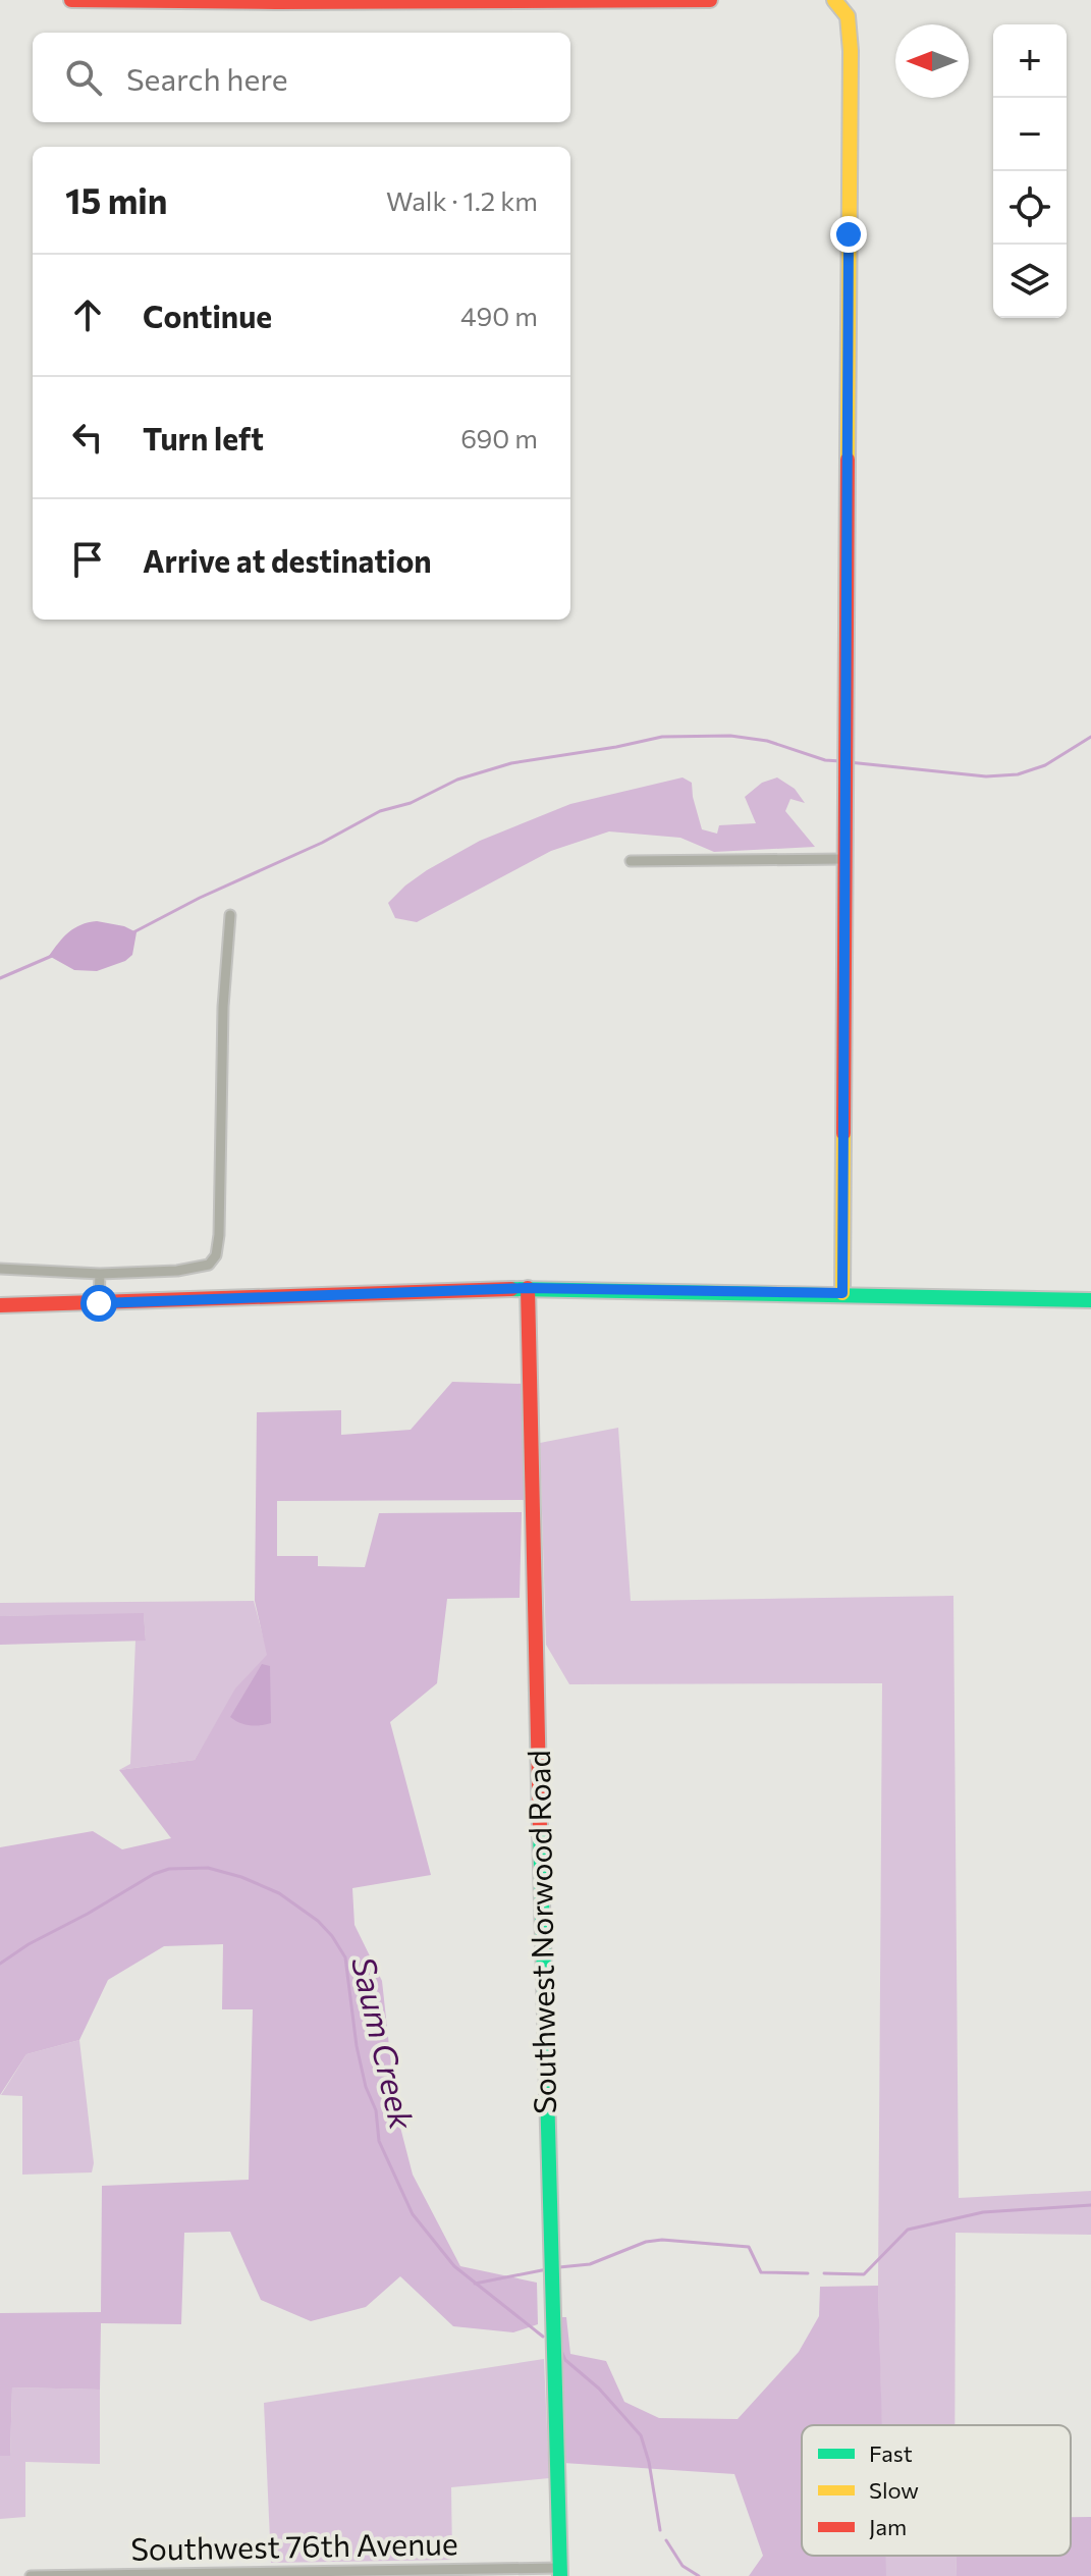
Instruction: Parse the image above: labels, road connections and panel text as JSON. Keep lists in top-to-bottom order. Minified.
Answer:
{"streets":{"street":["Southwest Norwood Road","Southwest 76th Avenue"]},"crossings":[["Southwest Norwood Road","Southwest 76th Avenue"]],"water":["Saum Creek"],"legend":["Fast","Slow","Jam"],"north":"left","page":{"map_buttons":["+","−"],"search":"Search here","heading":["15 min","Walk · 1.2 km"],"list":[["Continue","490 m"],["Turn left","690 m"],"Arrive at destination"]}}
